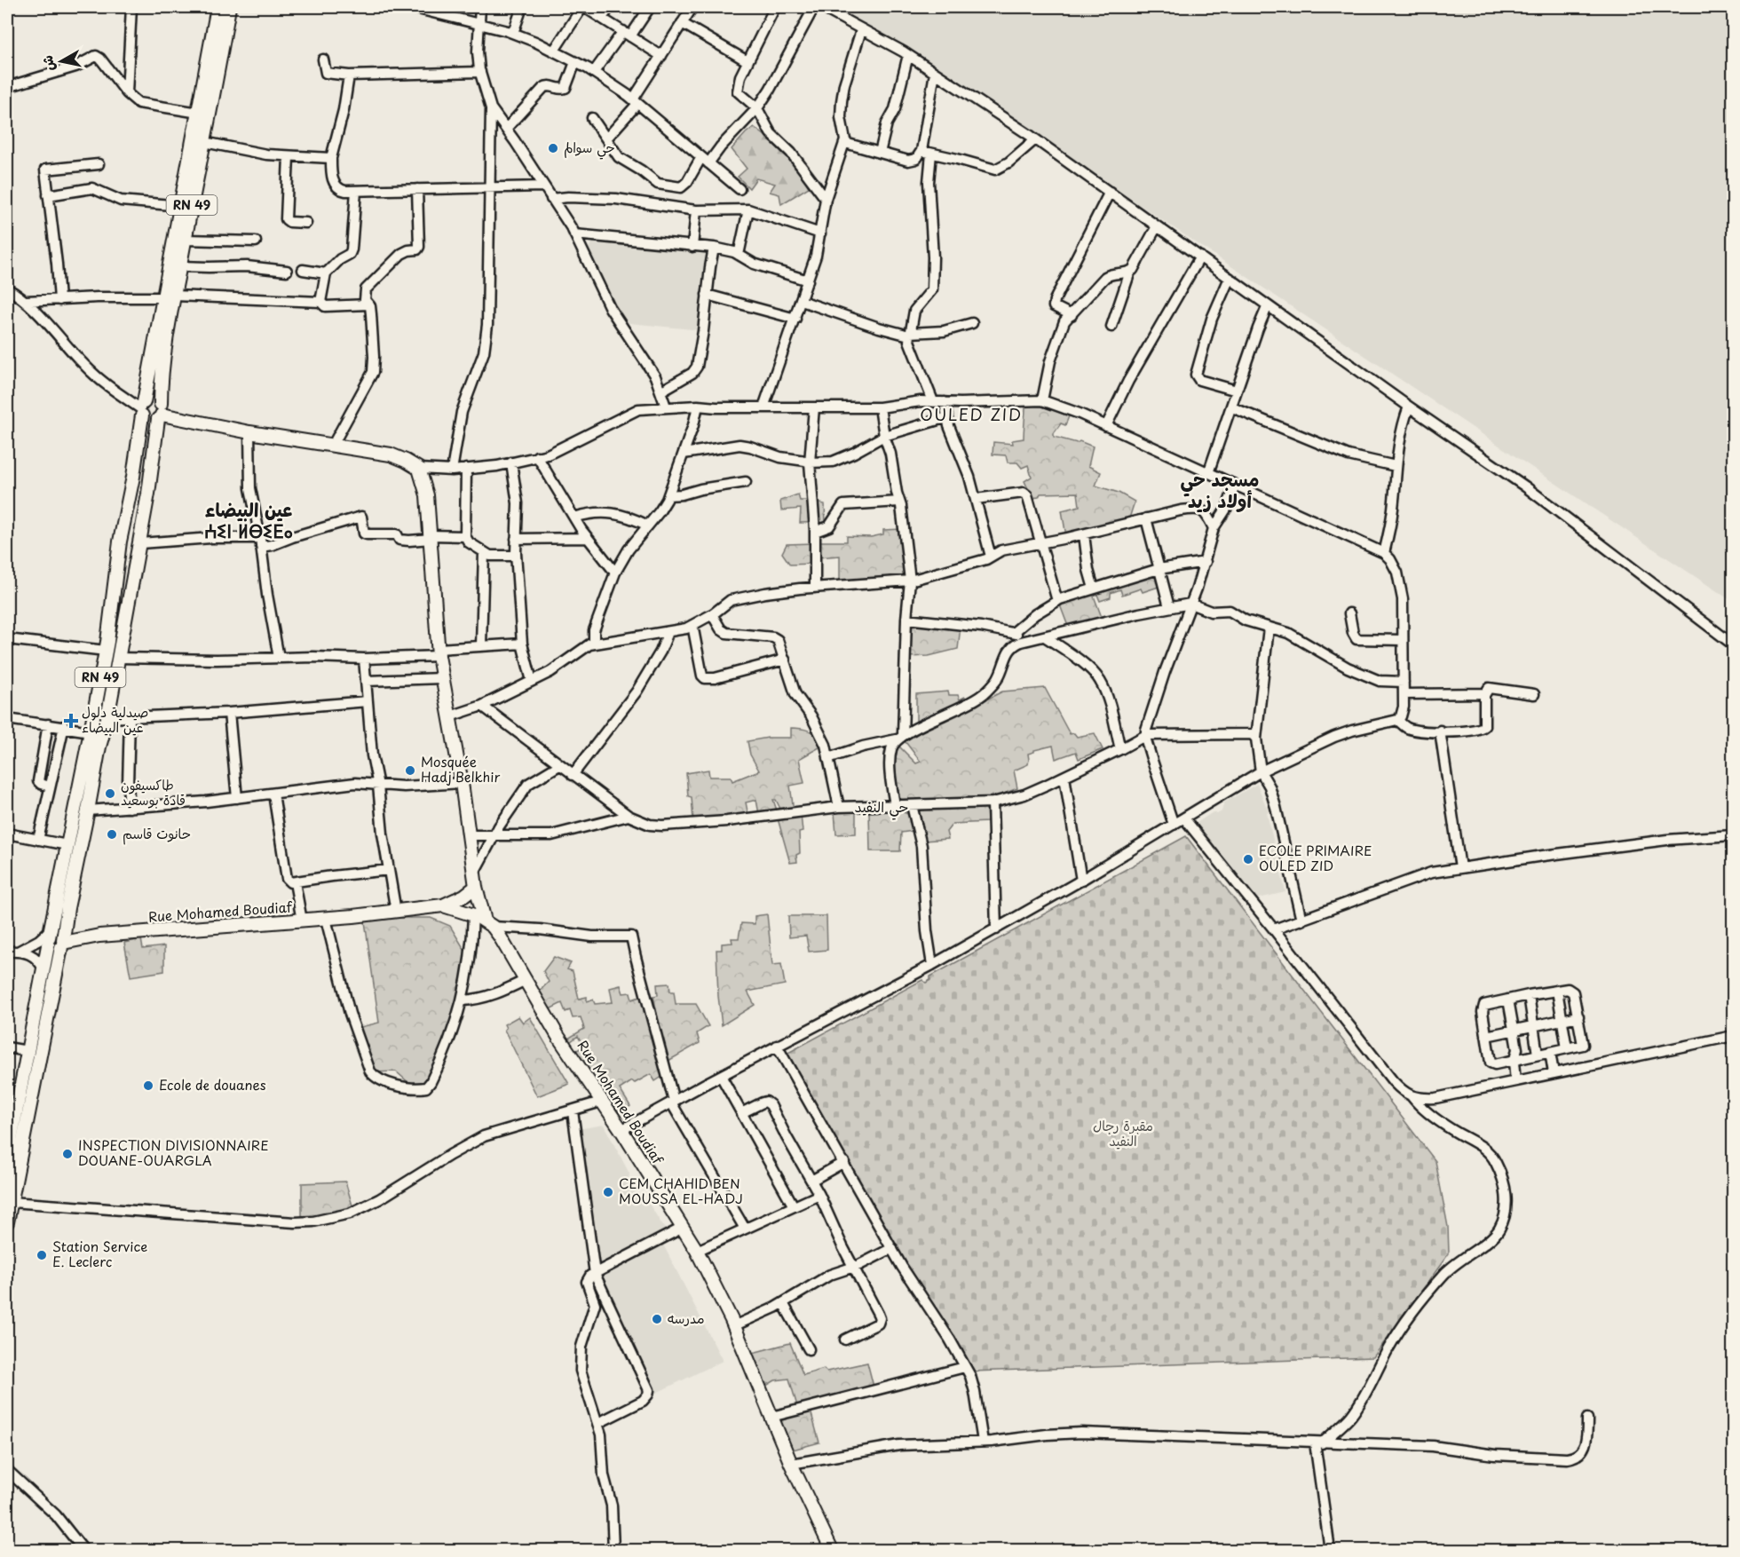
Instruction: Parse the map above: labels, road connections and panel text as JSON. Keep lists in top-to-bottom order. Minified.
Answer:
{"streets":{"main road":["RN 49","Rue Mohamed Boudiaf"]},"crossings":[["RN 49","Rue Mohamed Boudiaf"]],"districts":["OULED ZID","مسجد حي أولاد زيد","عين البيضاء ⵄⵉⵏ ⵍⴱⵉⴹⴰ","حي النفيد"],"parks":["مقبرة رجال النفيد"],"places":{"other":["حي سوالم","Mosquée Hadj Belkhir","طاكسيفون قادة بوسعيد","حانوت قاسم","ECOLE PRIMAIRE OULED ZID","Ecole de douanes","INSPECTION DIVISIONNAIRE DOUANE-OUARGLA","CEM CHAHID BEN MOUSSA EL-HADJ","Station Service E. Leclerc","مدرسه"],"health":["صيدلية دلول عين البيضاء"]},"north":"left"}
